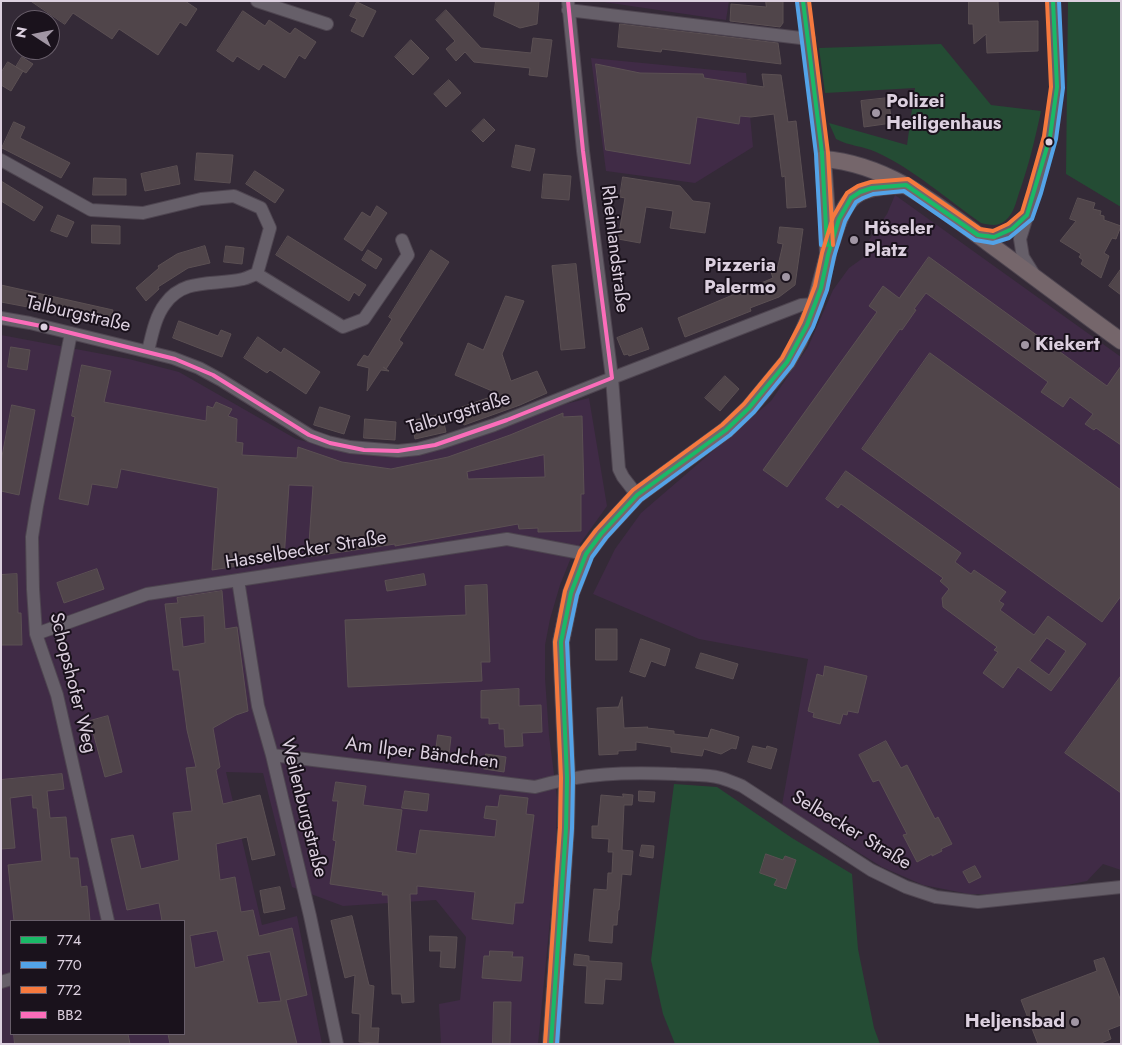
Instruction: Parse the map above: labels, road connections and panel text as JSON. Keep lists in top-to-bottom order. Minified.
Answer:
{"streets":{"street":["Rheinlandstraße","Talburgstraße","Hasselbecker Straße","Schopshofer Weg","Am Ilper Bändchen","Weilenburgstraße","Selbecker Straße"]},"crossings":[["Rheinlandstraße","Talburgstraße"],["Talburgstraße","Schopshofer Weg"],["Hasselbecker Straße","Schopshofer Weg"],["Hasselbecker Straße","Weilenburgstraße"],["Am Ilper Bändchen","Weilenburgstraße"],["Am Ilper Bändchen","Selbecker Straße"]],"places":["Polizei Heiligenhaus","Höseler Platz","Pizzeria Palermo","Kiekert","Heljensbad"],"lines":["transit line 774","transit line 770","transit line 772","transit line BB2"],"legend":["774","770","772","BB2"],"north":"left"}
